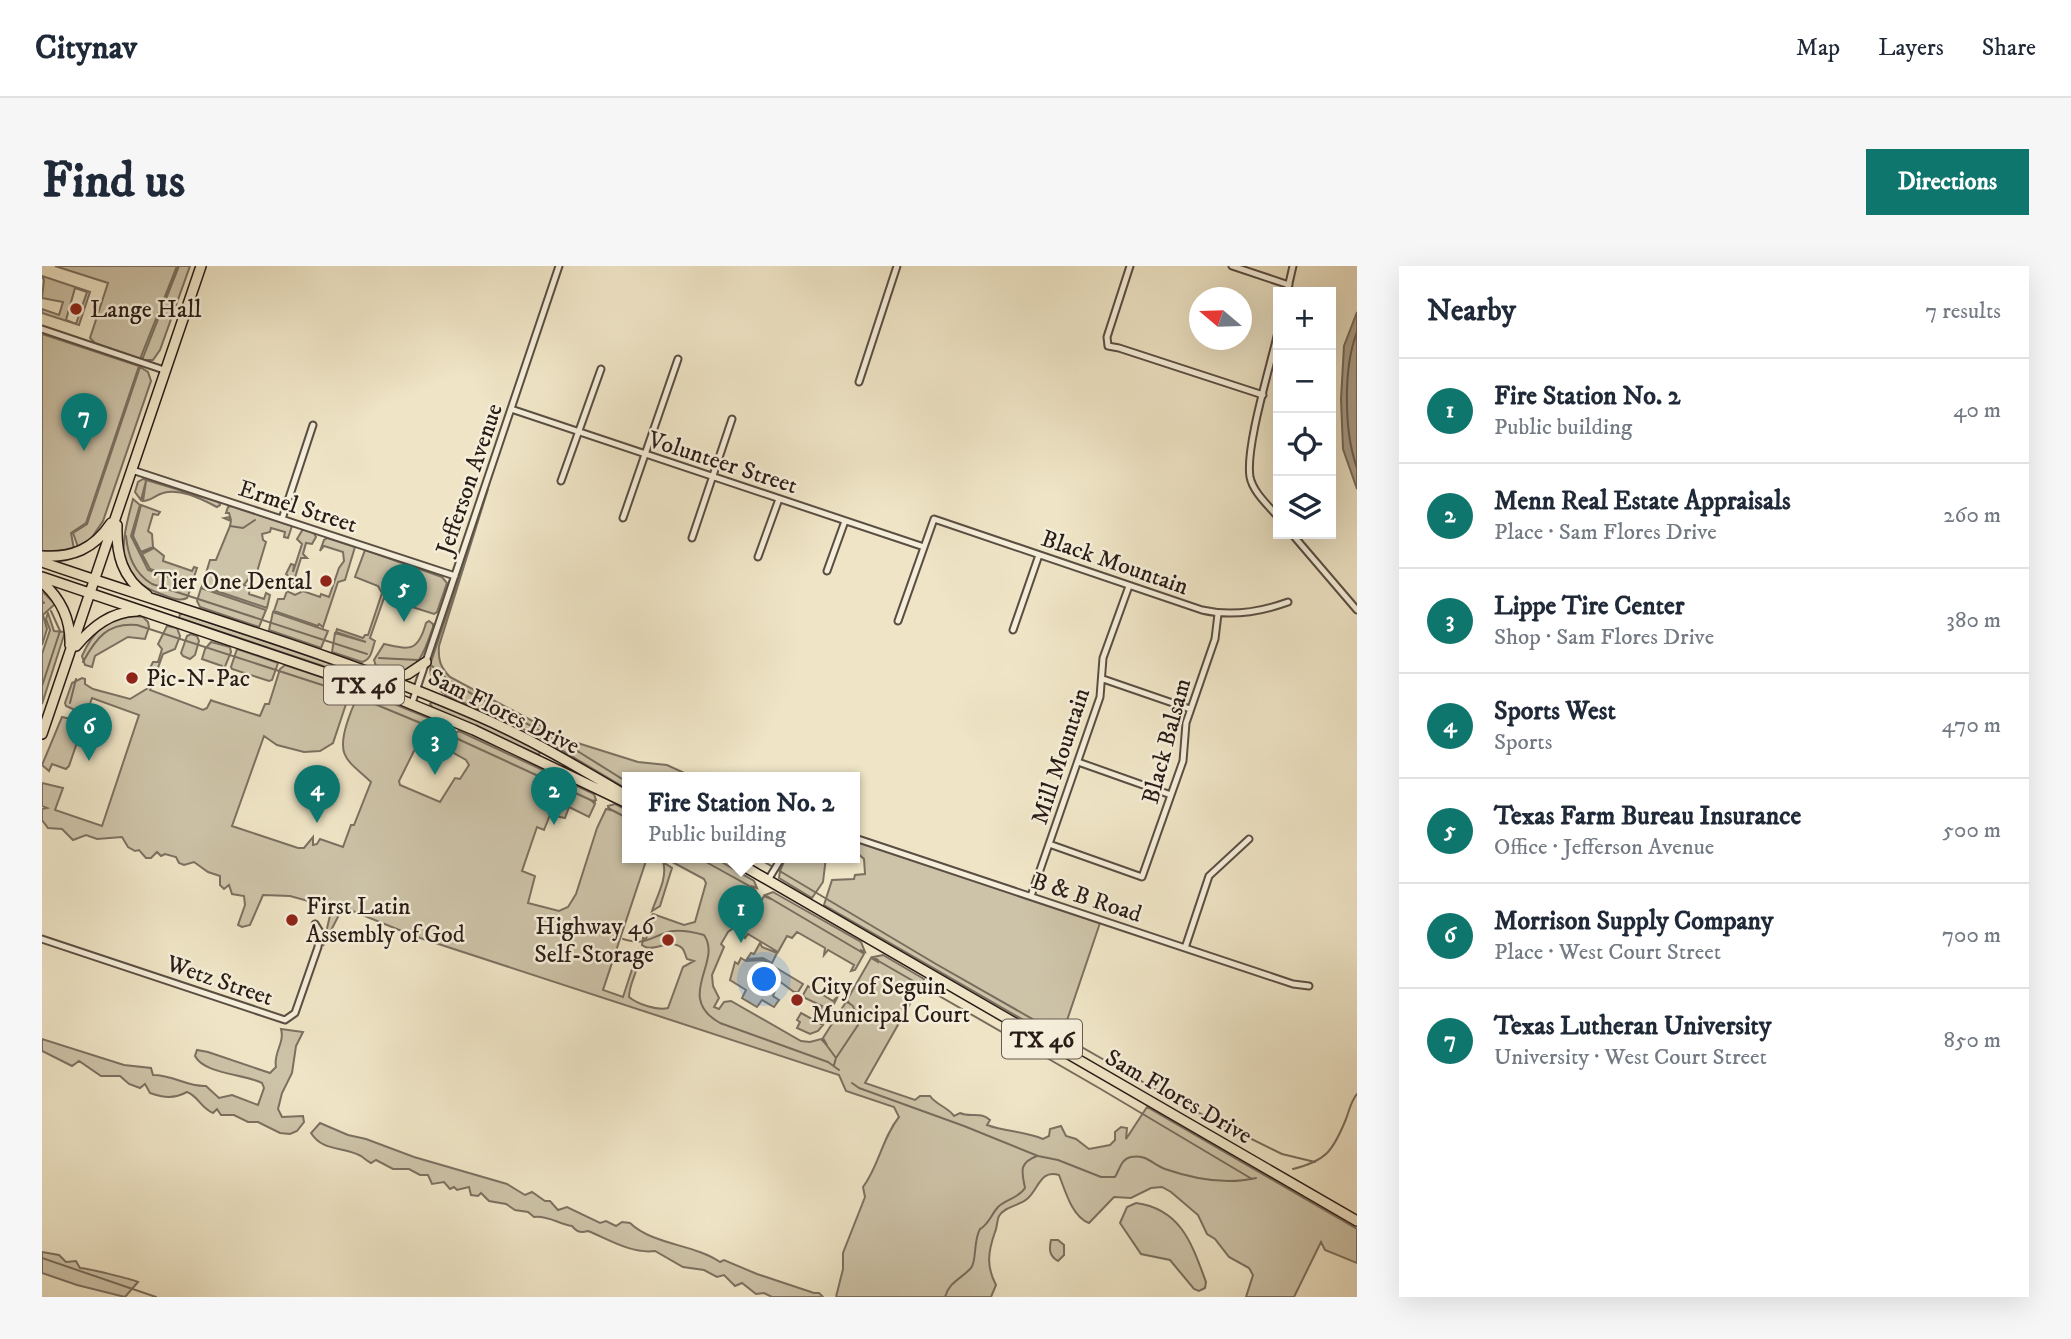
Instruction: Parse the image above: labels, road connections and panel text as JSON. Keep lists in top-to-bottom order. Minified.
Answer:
{"streets":{"main road":["TX 46","Sam Flores Drive"],"street":["Volunteer Street","Jefferson Avenue","Ermel Street","Black Mountain","Black Balsam","Mill Mountain","B & B Road","Wetz Street"]},"crossings":[["Volunteer Street","Jefferson Avenue"],["Volunteer Street","Black Mountain"],["Jefferson Avenue","Ermel Street"],["Jefferson Avenue","Sam Flores Drive"],["Black Mountain","Black Balsam"],["Black Mountain","Mill Mountain"],["Black Balsam","Mill Mountain"],["Mill Mountain","B & B Road"]],"places":["Lange Hall","Tier One Dental","Pic-N-Pac","First Latin Assembly of God","Highway 46 Self-Storage","City of Seguin Municipal Court"],"north":"left","page":{"header":"Citynav","nav":["Map","Layers","Share"],"buttons":"Directions","title":"Find us","heading":["Nearby","7 results"],"map_buttons":["+","−"],"list":[{"mark":"1","name":"Fire Station No. 2","note":"Public building","value":"40 m"},{"mark":"2","name":"Menn Real Estate Appraisals","note":"Place · Sam Flores Drive","value":"260 m"},{"mark":"3","name":"Lippe Tire Center","note":"Shop · Sam Flores Drive","value":"380 m"},{"mark":"4","name":"Sports West","note":"Sports","value":"470 m"},{"mark":"5","name":"Texas Farm Bureau Insurance","note":"Office · Jefferson Avenue","value":"500 m"},{"mark":"6","name":"Morrison Supply Company","note":"Place · West Court Street","value":"700 m"},{"mark":"7","name":"Texas Lutheran University","note":"University · West Court Street","value":"850 m"}],"pins":["7","5","6","3","4","2","1"],"popup":["Fire Station No. 2","Public building"]}}
